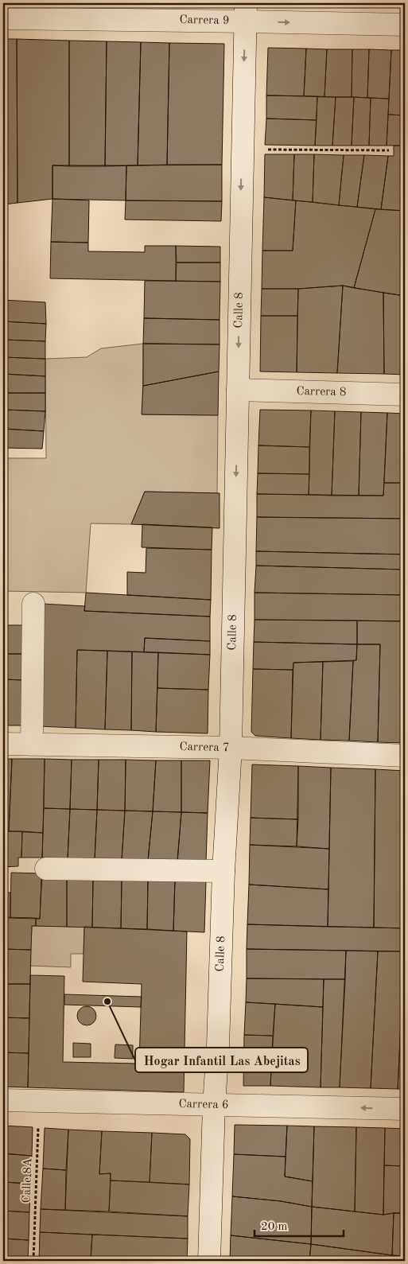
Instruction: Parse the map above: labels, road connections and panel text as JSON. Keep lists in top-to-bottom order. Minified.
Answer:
{"streets":{"street":["Carrera 9","Calle 8","Carrera 8","Carrera 7","Carrera 6"],"path":["Calle 8A"]},"crossings":[["Carrera 9","Calle 8"],["Calle 8","Carrera 8"],["Calle 8","Carrera 7"],["Calle 8","Carrera 6"],["Carrera 6","Calle 8A"]],"one_way":["Carrera 9","Calle 8","Carrera 6"],"places":["Hogar Infantil Las Abejitas"],"scale_bar":"20 m"}
